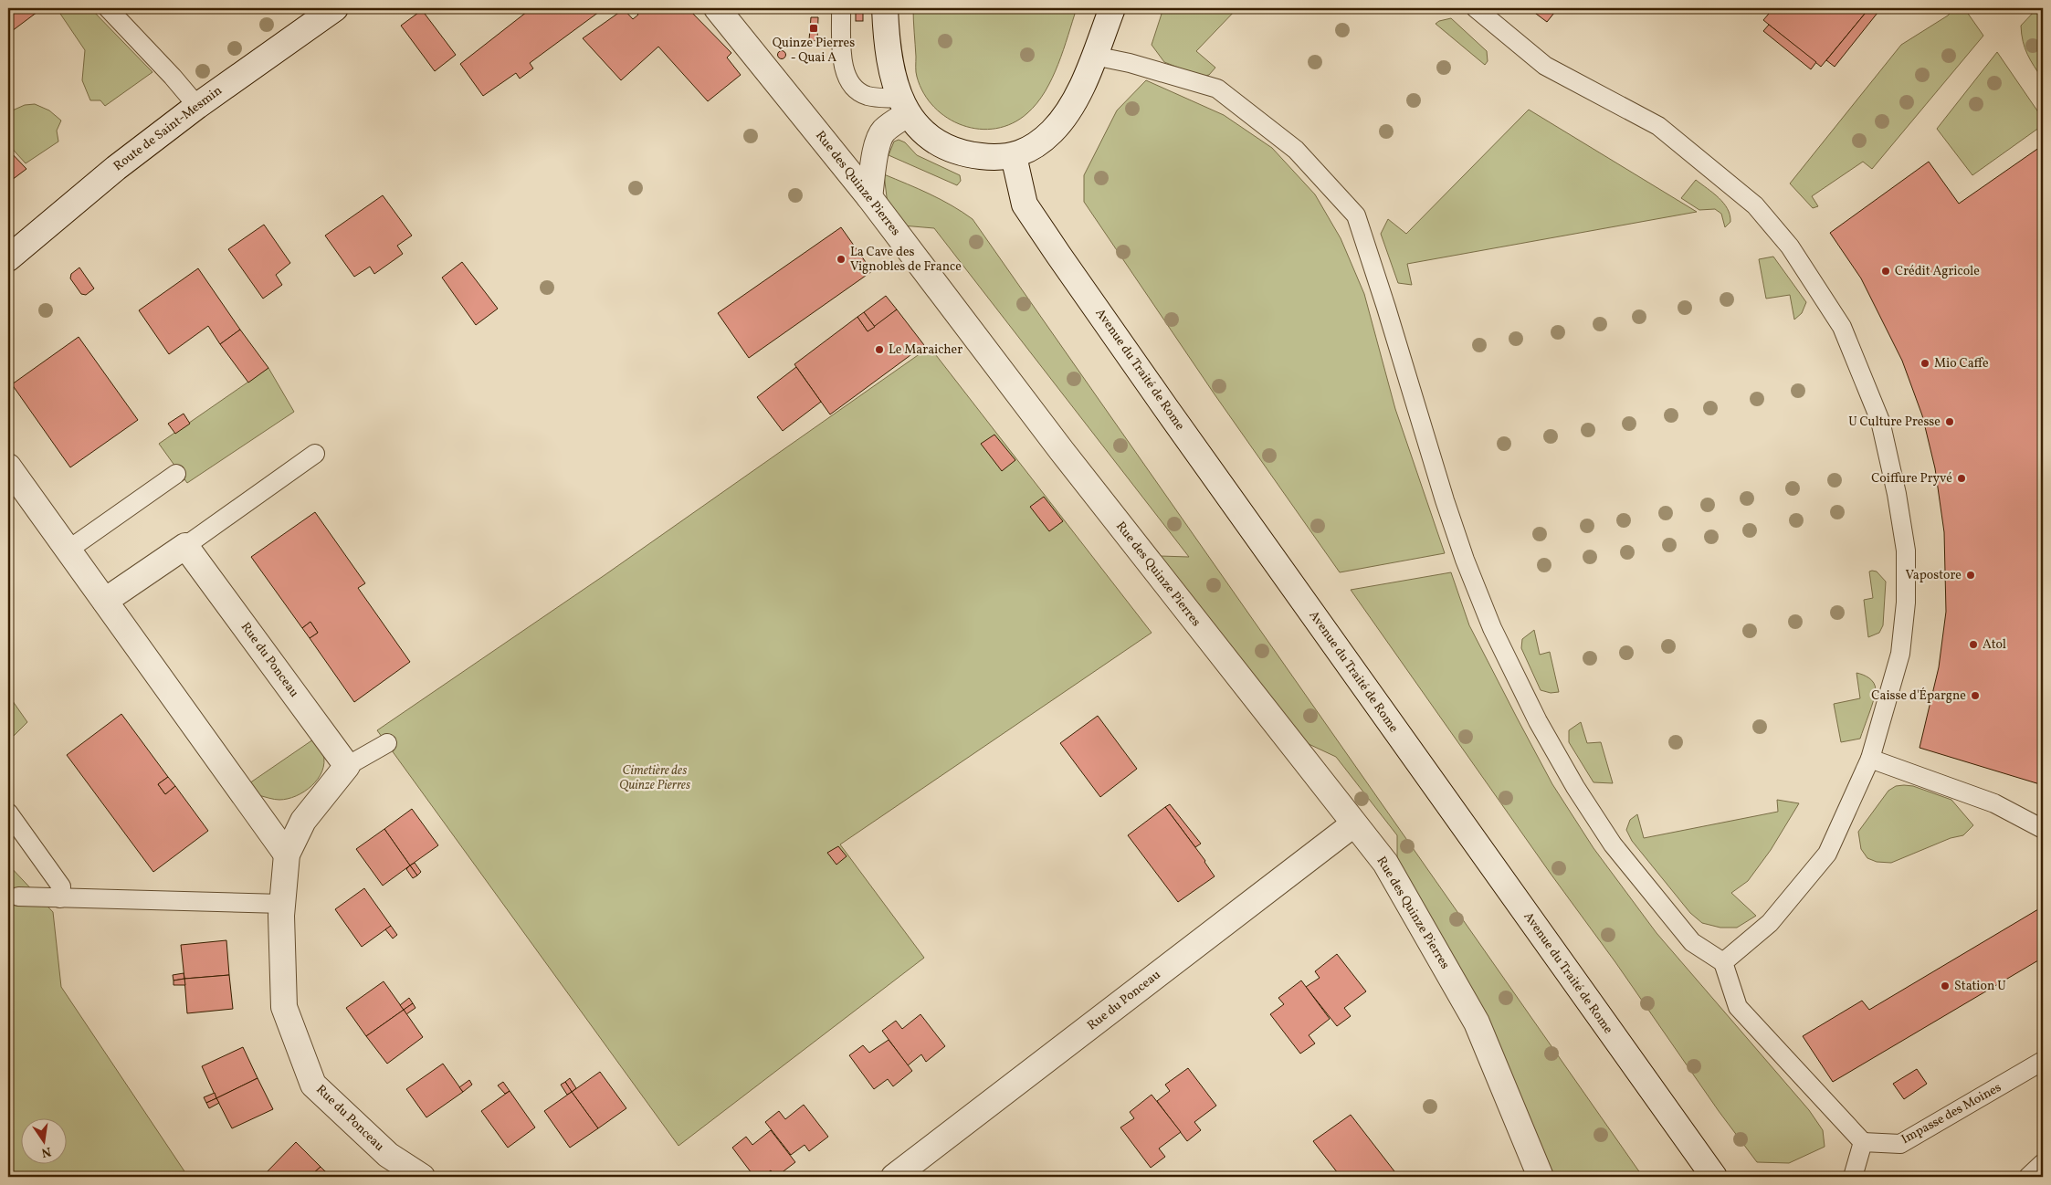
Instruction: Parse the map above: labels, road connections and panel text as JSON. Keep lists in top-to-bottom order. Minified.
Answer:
{"streets":{"street":["Route de Saint-Mesmin","Rue des Quinze Pierres","Avenue du Traité de Rome","Rue du Ponceau"],"lane":["Impasse des Moines"]},"crossings":[["Rue des Quinze Pierres","Rue du Ponceau"]],"parks":["Cimetière des Quinze Pierres"],"places":{"transit":["Quinze Pierres - Quai A"],"other":["La Cave des Vignobles de France","Crédit Agricole","Le Maraicher","Mio Caffe","U Culture Presse","Coiffure Pryvé","Vapostore","Atol","Caisse d'Épargne","Station U"]},"north":"bottom"}
